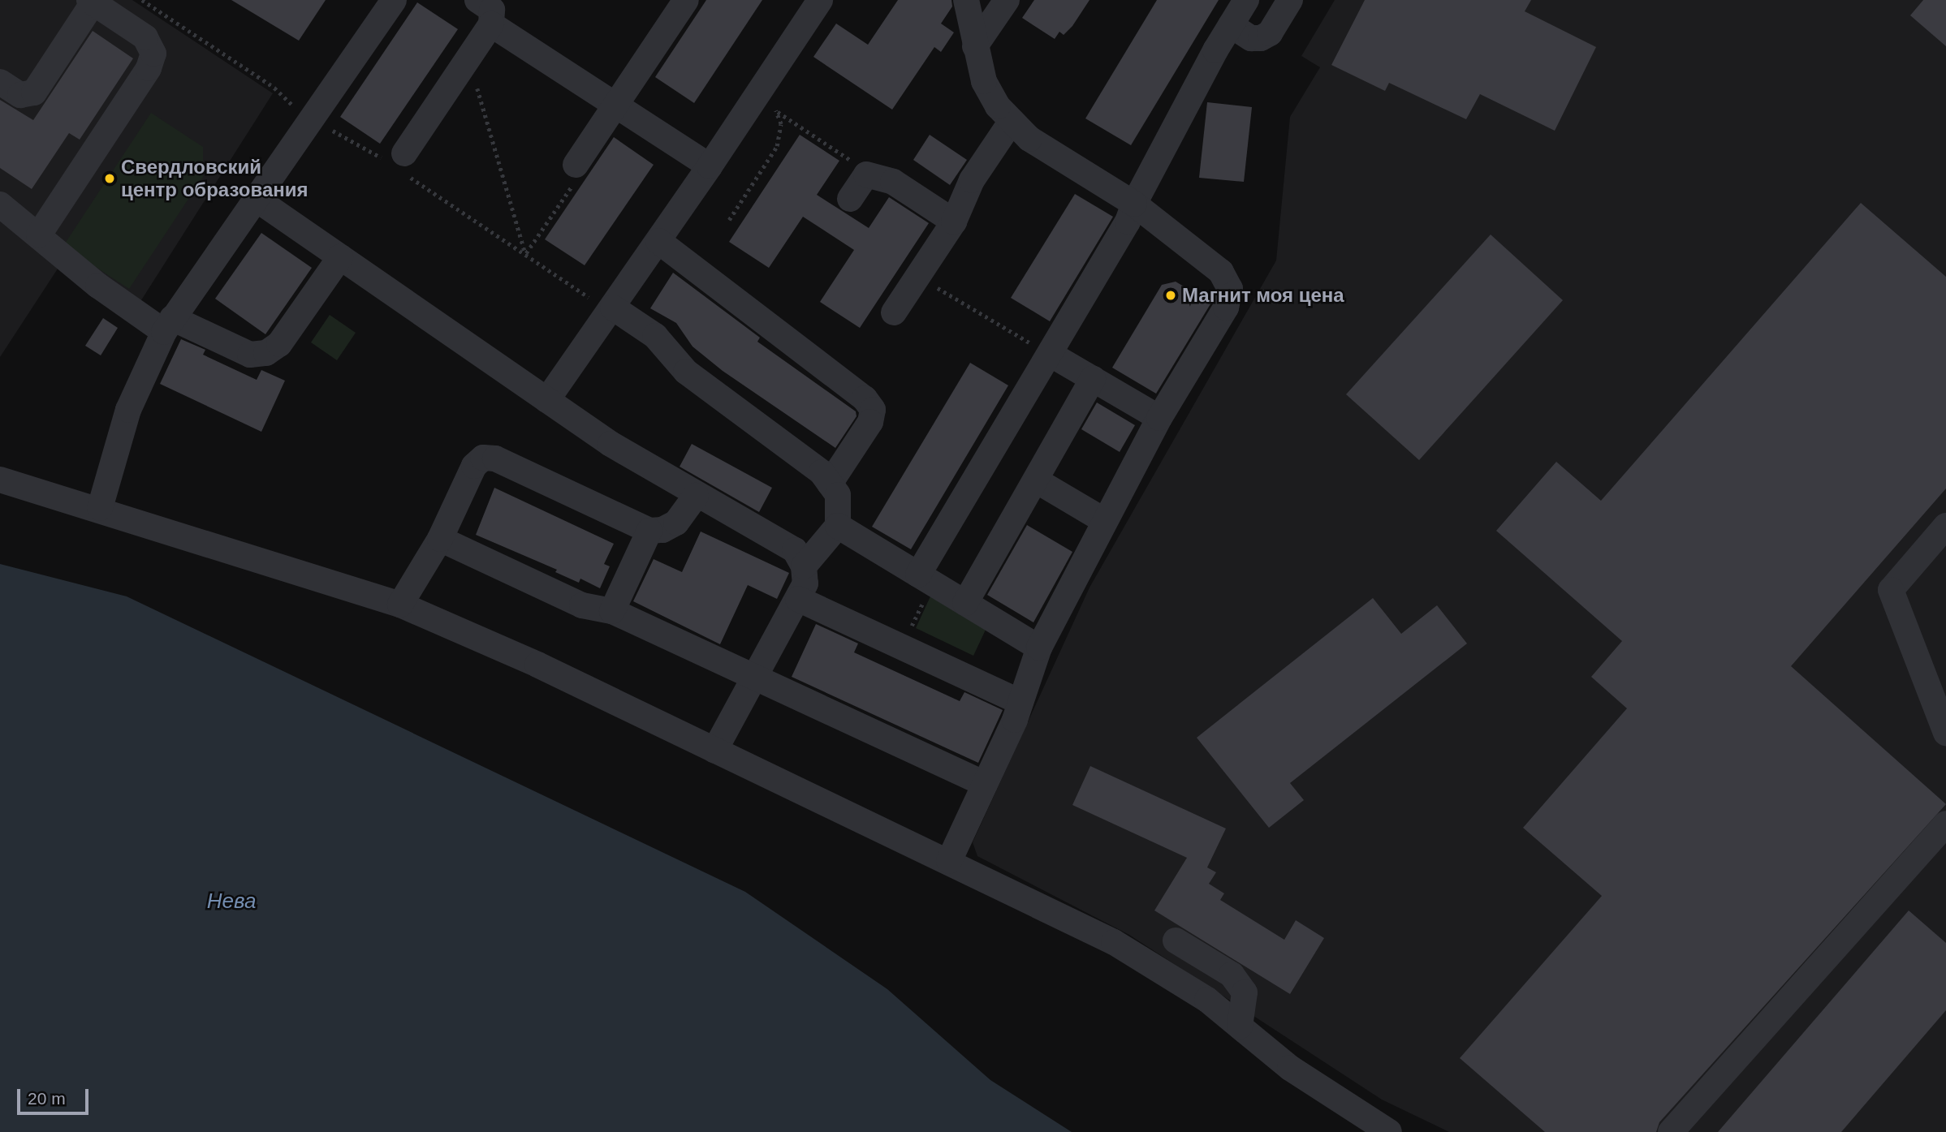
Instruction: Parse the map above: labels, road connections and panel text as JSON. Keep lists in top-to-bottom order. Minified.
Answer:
{"water":["Нева"],"places":["Свердловский центр образования","Магнит моя цена"],"scale_bar":"20 m"}
